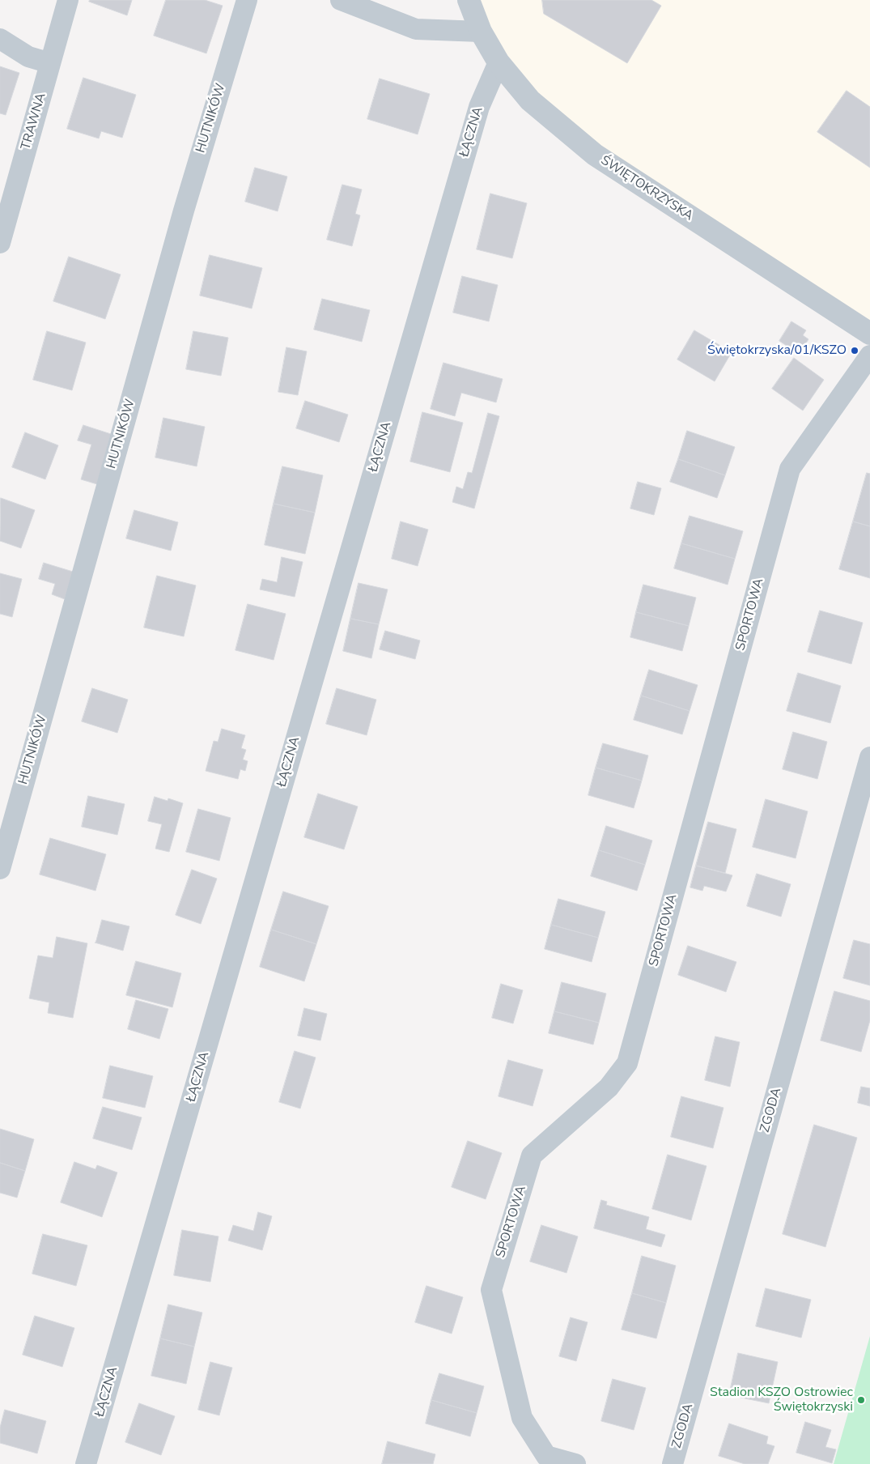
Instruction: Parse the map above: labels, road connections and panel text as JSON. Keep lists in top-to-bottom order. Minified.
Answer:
{"streets":{"street":["HUTNIKÓW","TRAWNA","ŁĄCZNA","ŚWIĘTOKRZYSKA","SPORTOWA","ZGODA"]},"crossings":[["ŁĄCZNA","ŚWIĘTOKRZYSKA"]],"places":["Świętokrzyska/01/KSZO","Stadion KSZO Ostrowiec Świętokrzyski"]}
